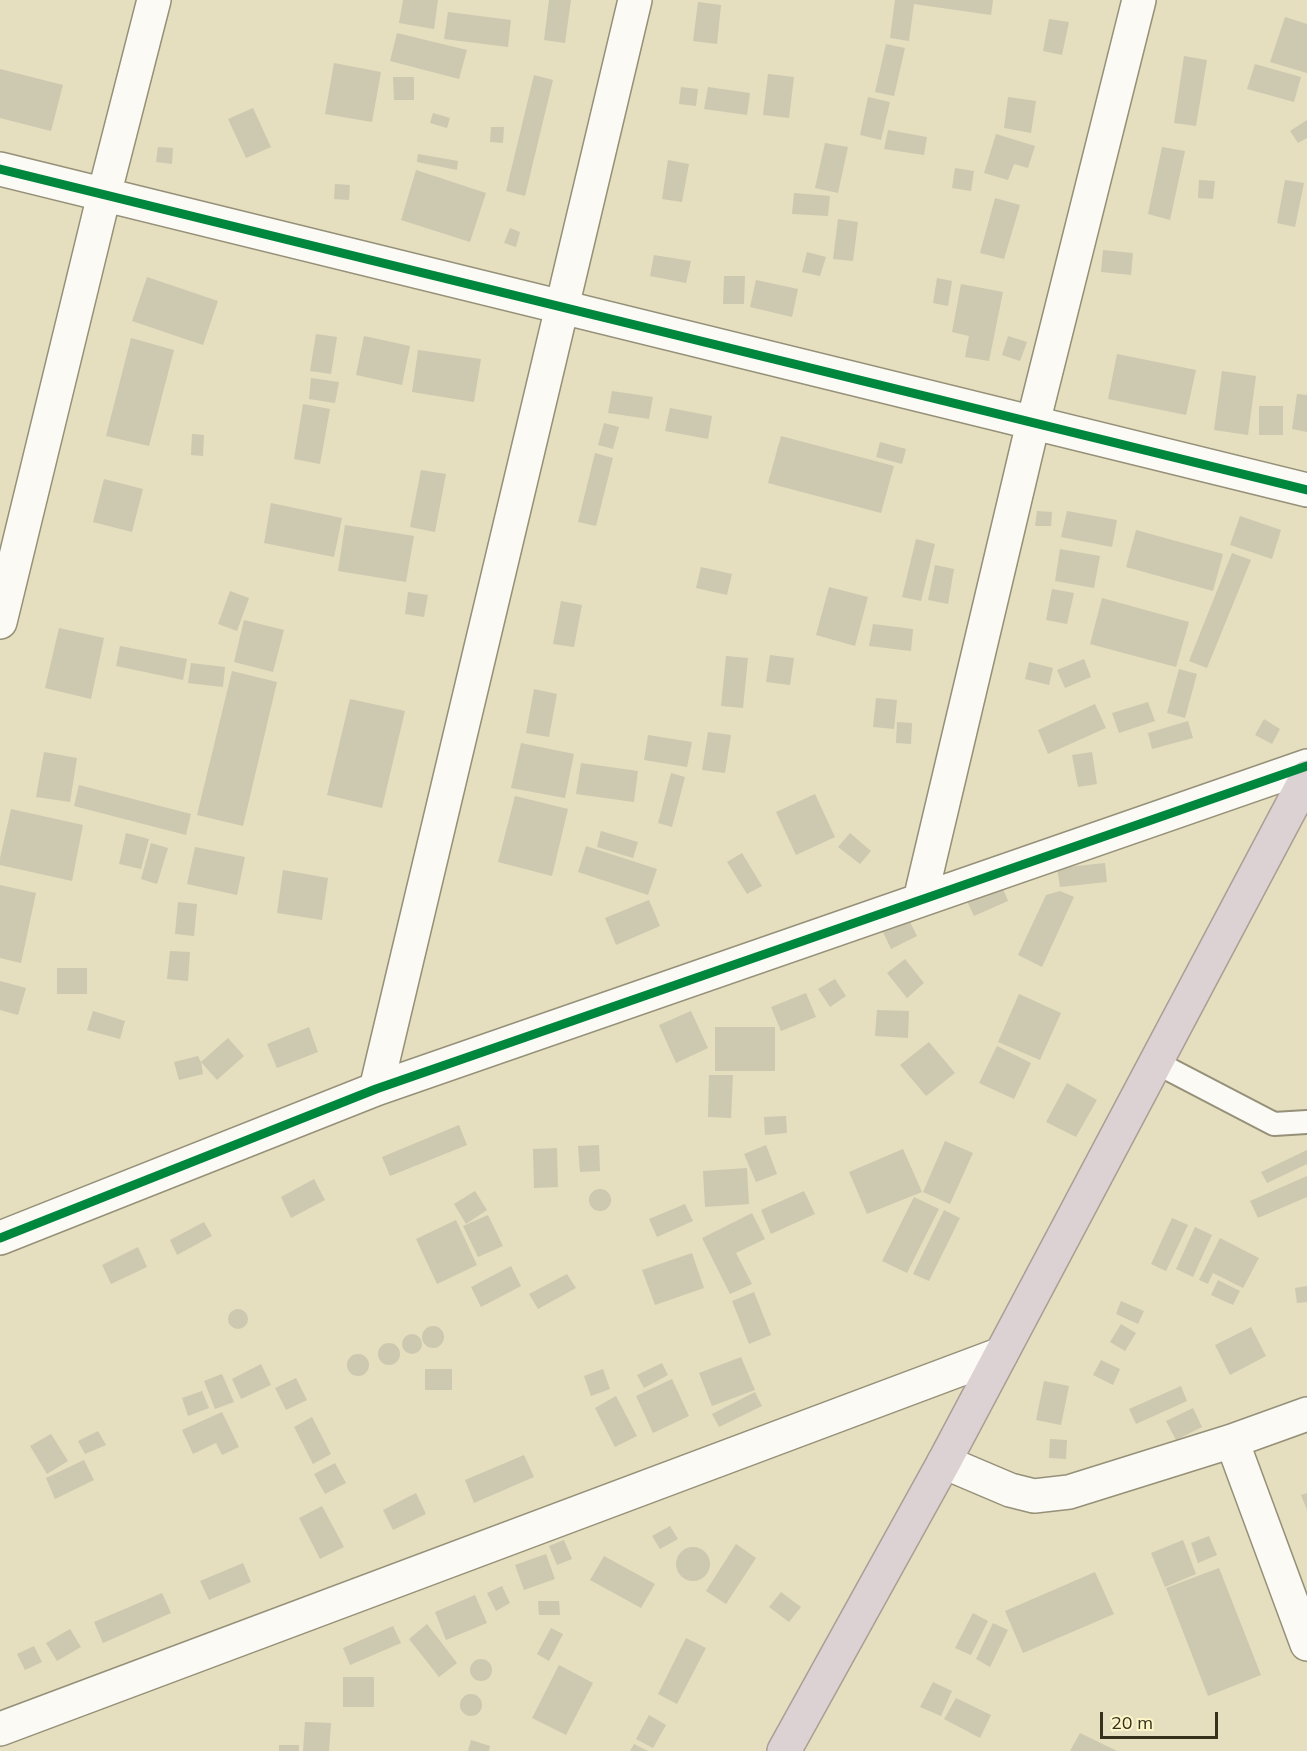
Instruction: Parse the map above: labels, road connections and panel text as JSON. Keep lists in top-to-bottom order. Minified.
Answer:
{"scale_bar":"20 m"}
